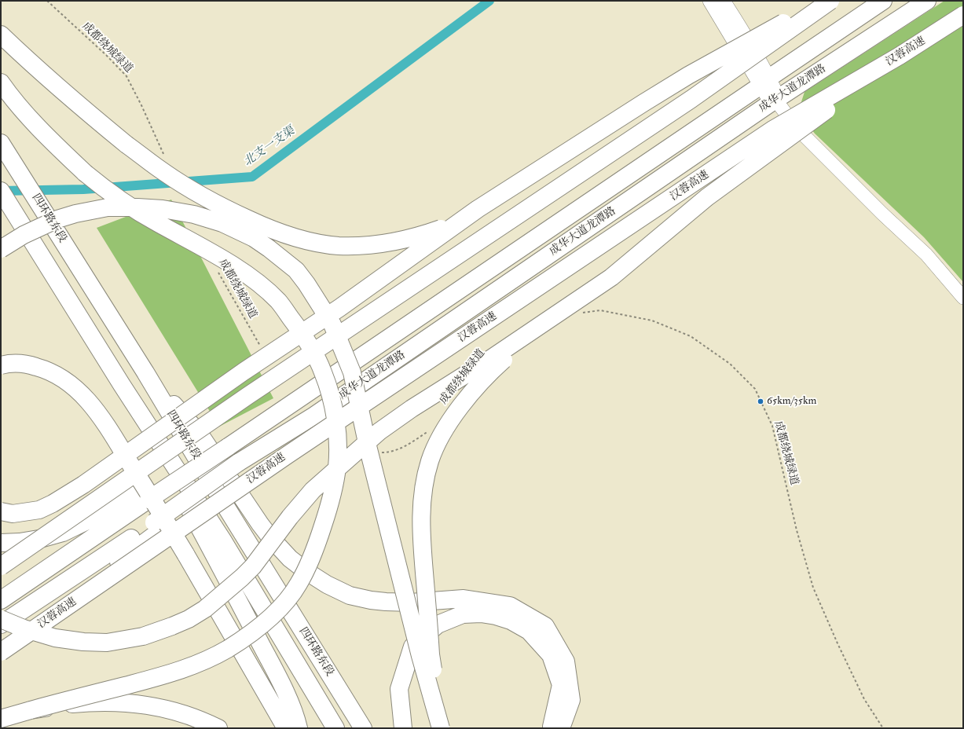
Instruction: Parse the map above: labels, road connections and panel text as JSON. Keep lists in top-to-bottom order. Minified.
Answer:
{"streets":{"main road":["汉蓉高速","成华大道龙潭路","四环路东段"],"path":["成都绕城绿道"]},"water":["北支一支渠"],"places":["65km/35km"]}
